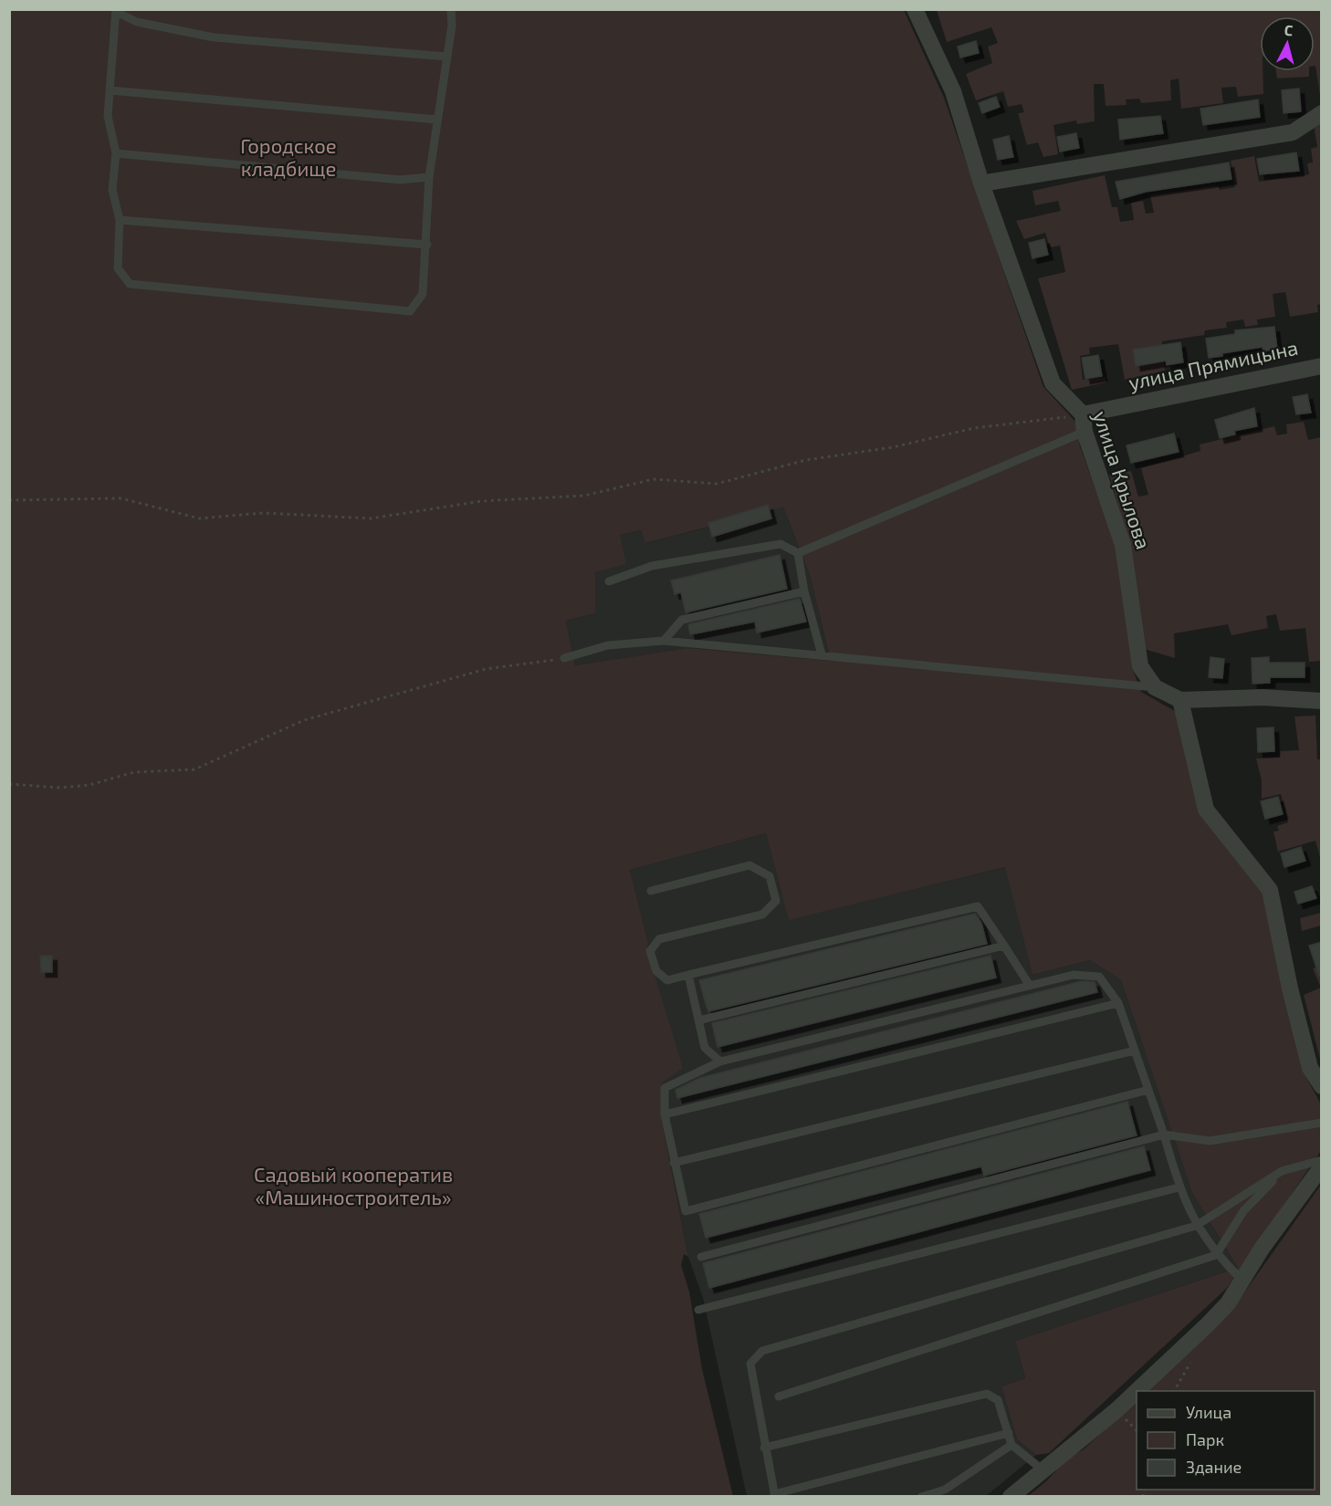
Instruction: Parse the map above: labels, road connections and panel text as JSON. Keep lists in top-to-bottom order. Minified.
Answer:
{"streets":{"street":["улица Прямицына","улица Крылова"]},"crossings":[["улица Прямицына","улица Крылова"]],"parks":["Городское кладбище","Садовый кооператив «Машиностроитель»"],"legend":["Улица","Парк","Здание"],"north":"top"}
